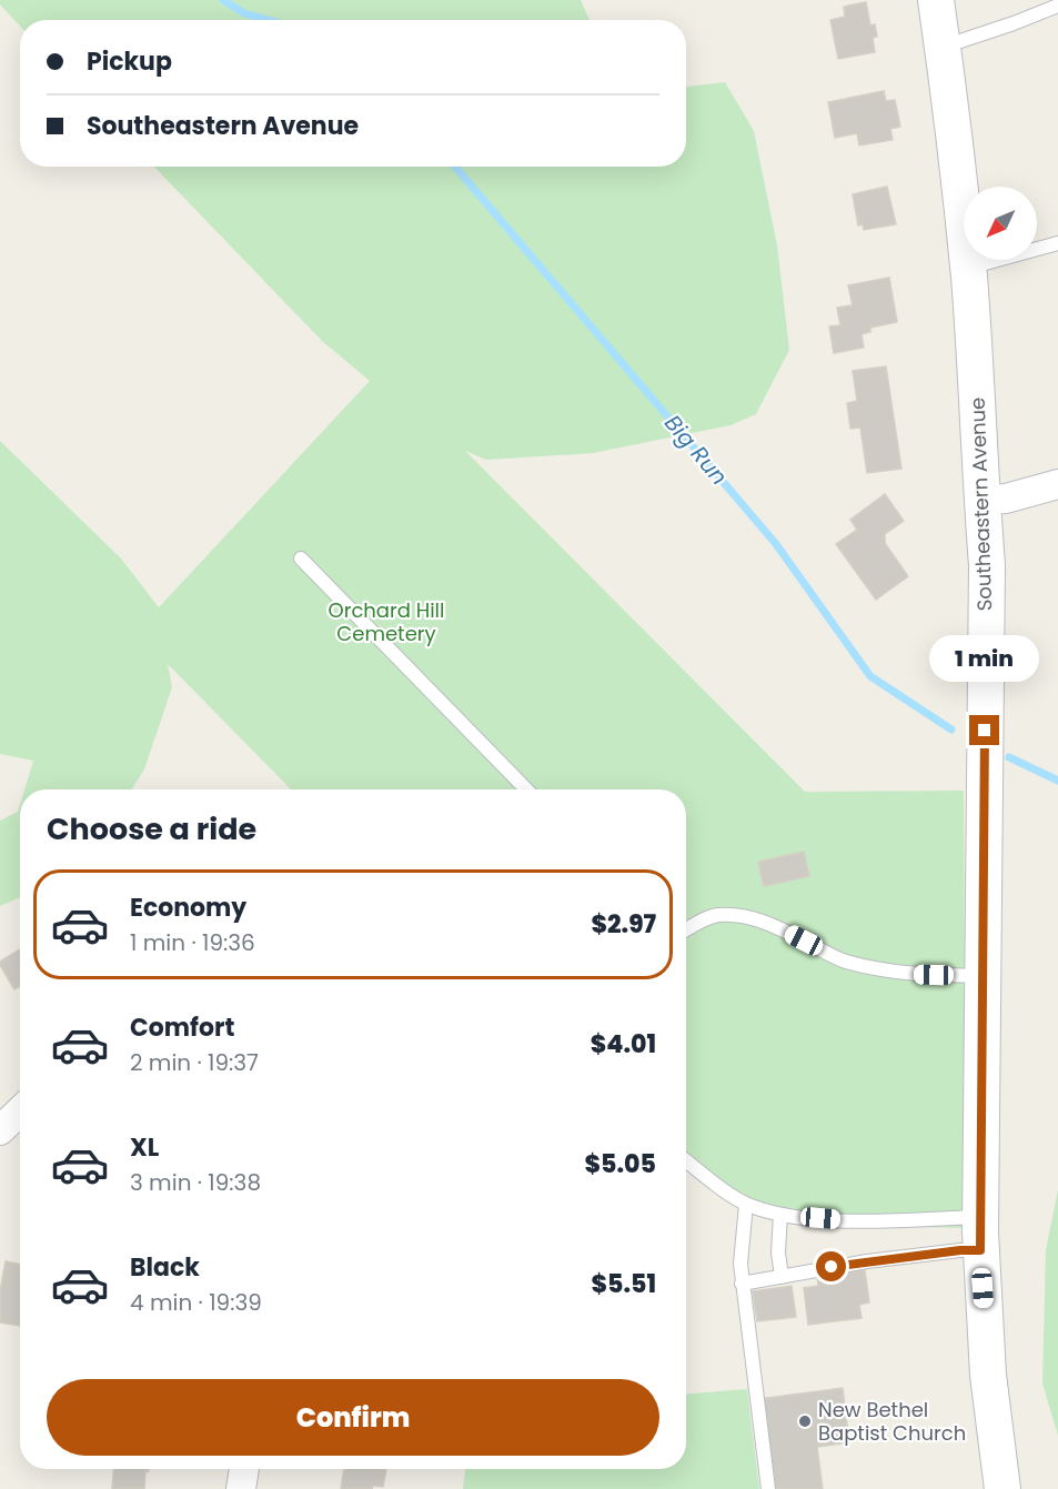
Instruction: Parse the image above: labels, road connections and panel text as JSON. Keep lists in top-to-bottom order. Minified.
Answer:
{"streets":{"street":["Southeastern Avenue"]},"water":["Big Run"],"parks":["Orchard Hill Cemetery"],"places":["New Bethel Baptist Church"],"north":"bottom left","page":{"banner":["Pickup","Southeastern Avenue"],"bubble":"1 min","heading":"Choose a ride","list":[{"name":"Economy","note":"1 min · 19:36","value":"$2.97"},{"name":"Comfort","note":"2 min · 19:37","value":"$4.01"},{"name":"XL","note":"3 min · 19:38","value":"$5.05"},{"name":"Black","note":"4 min · 19:39","value":"$5.51"}],"buttons":"Confirm"}}
